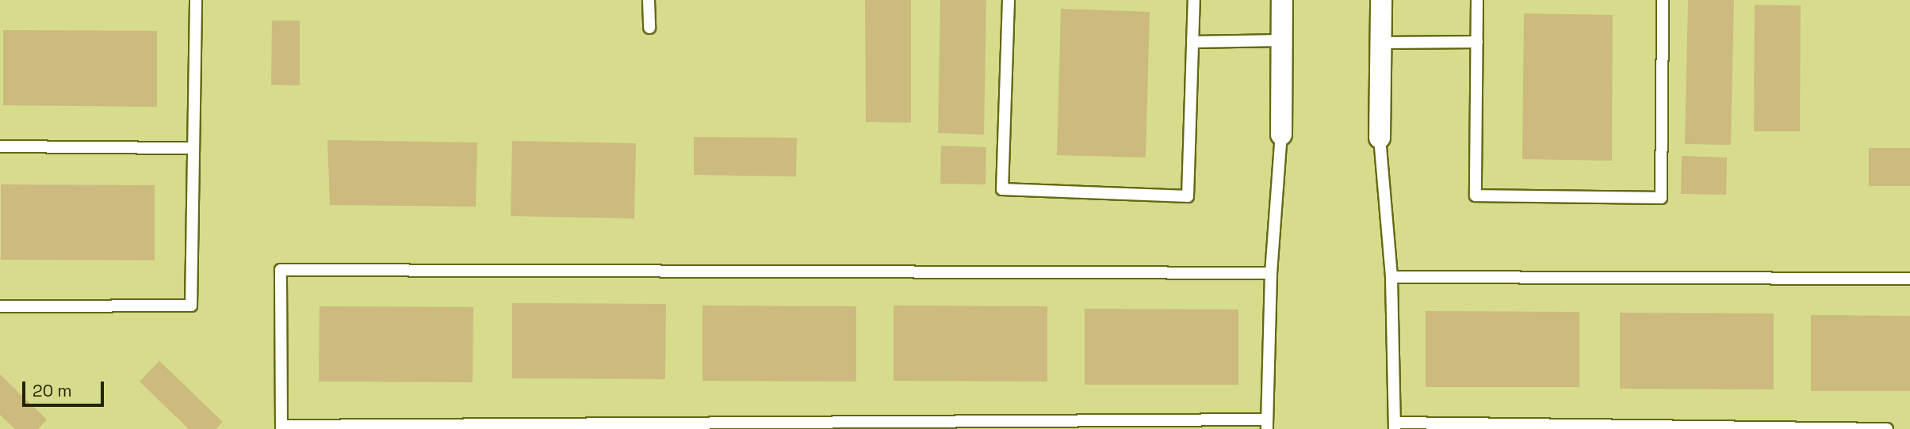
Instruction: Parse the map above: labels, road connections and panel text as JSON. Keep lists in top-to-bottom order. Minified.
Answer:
{"scale_bar":"20 m"}
